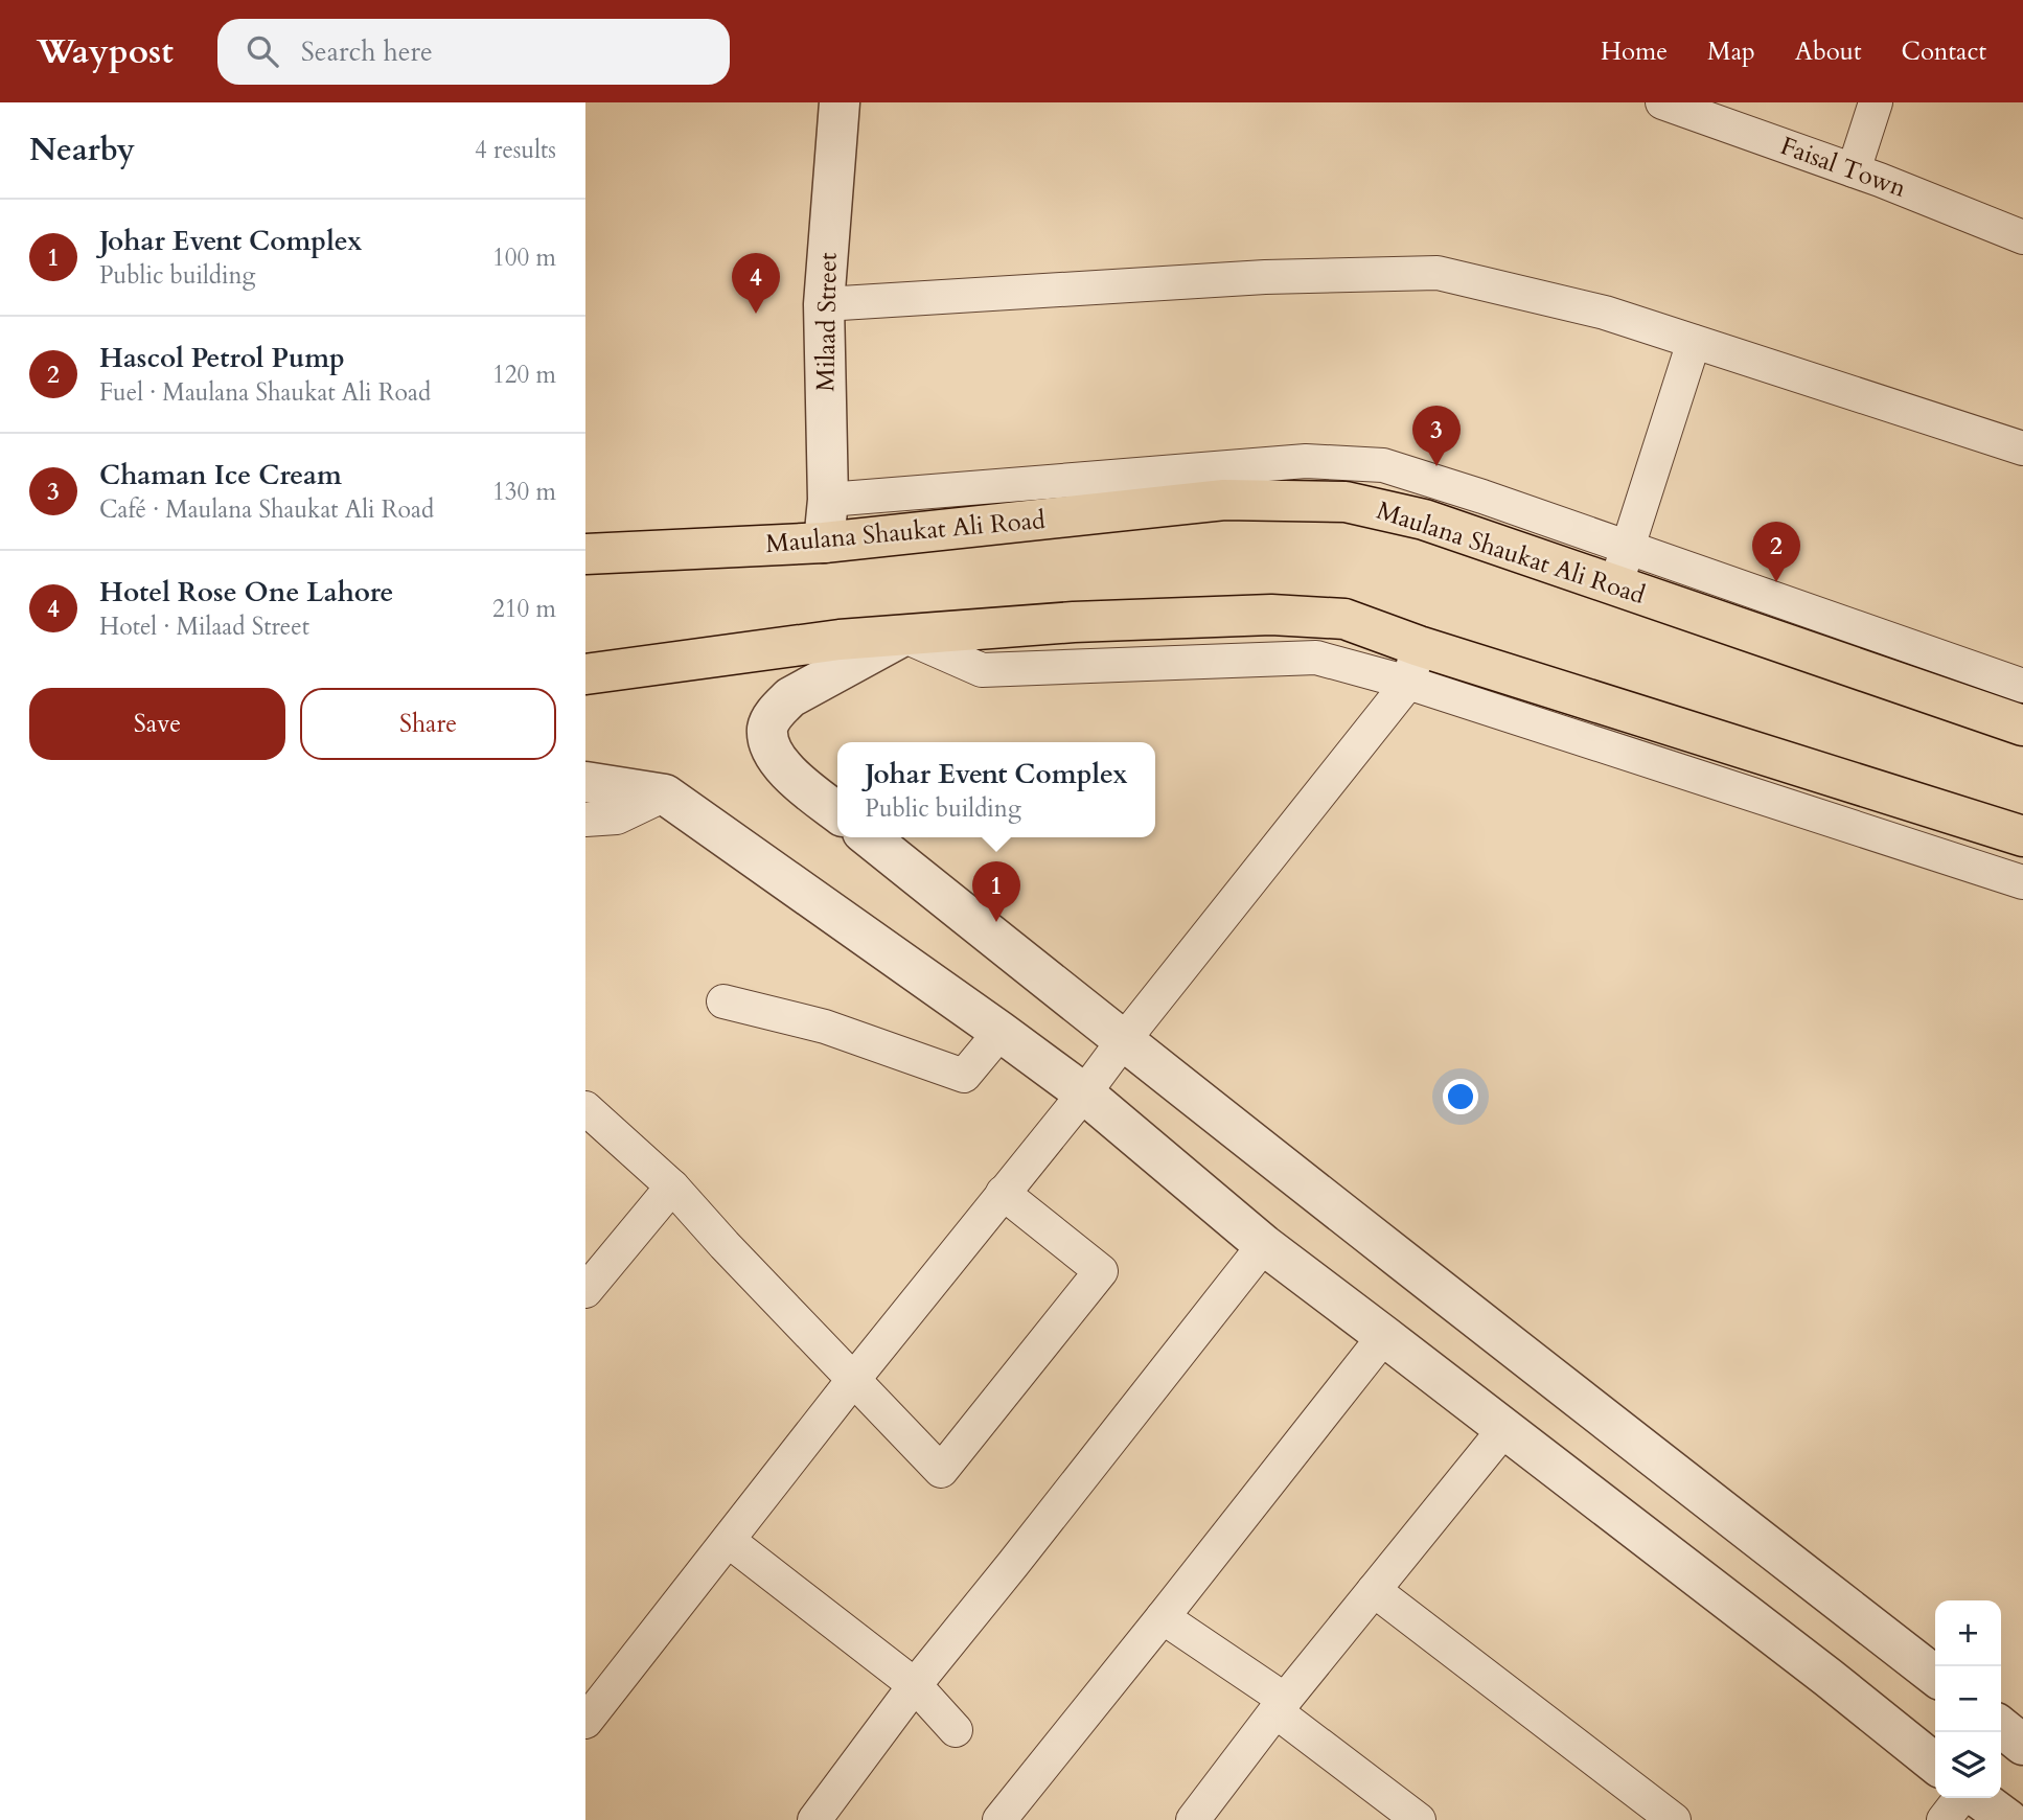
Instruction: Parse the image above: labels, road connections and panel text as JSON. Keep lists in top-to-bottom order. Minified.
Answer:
{"streets":{"main road":["Maulana Shaukat Ali Road"],"street":["Faisal Town","Milaad Street"]},"crossings":[["Milaad Street","Maulana Shaukat Ali Road"]],"page":{"header":"Waypost","search":"Search here","nav":["Home","Map","About","Contact"],"heading":["Nearby","4 results"],"list":[{"mark":"1","name":"Johar Event Complex","note":"Public building","value":"100 m"},{"mark":"2","name":"Hascol Petrol Pump","note":"Fuel · Maulana Shaukat Ali Road","value":"120 m"},{"mark":"3","name":"Chaman Ice Cream","note":"Café · Maulana Shaukat Ali Road","value":"130 m"},{"mark":"4","name":"Hotel Rose One Lahore","note":"Hotel · Milaad Street","value":"210 m"}],"pins":["4","3","2","1"],"buttons":["Save","Share"],"popup":["Johar Event Complex","Public building"],"map_buttons":["+","−"]}}
